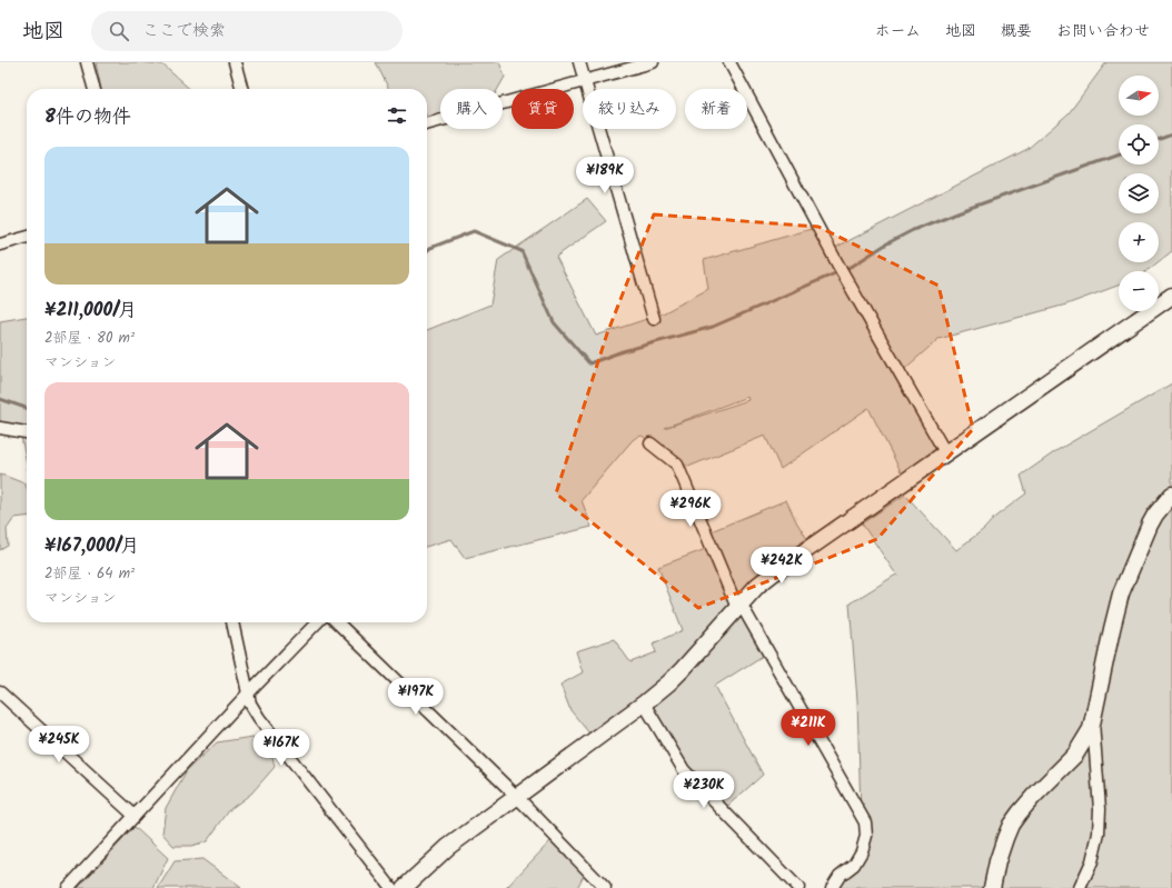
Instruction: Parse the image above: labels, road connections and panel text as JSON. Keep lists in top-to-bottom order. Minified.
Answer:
{"north":"right","page":{"header":"地図","search":"ここで検索","nav":["ホーム","地図","概要","お問い合わせ"],"map_buttons":["+","−"],"chip":["購入","賃貸","絞り込み","新着"],"heading":"8件の物件","list":[{"name":"¥211,000/月","note":"2部屋 · 80 m² · マンション"},{"name":"¥167,000/月","note":"2部屋 · 64 m² · マンション"}],"price":["¥189K","¥296K","¥242K","¥197K","¥211K","¥245K","¥167K","¥230K"]}}
